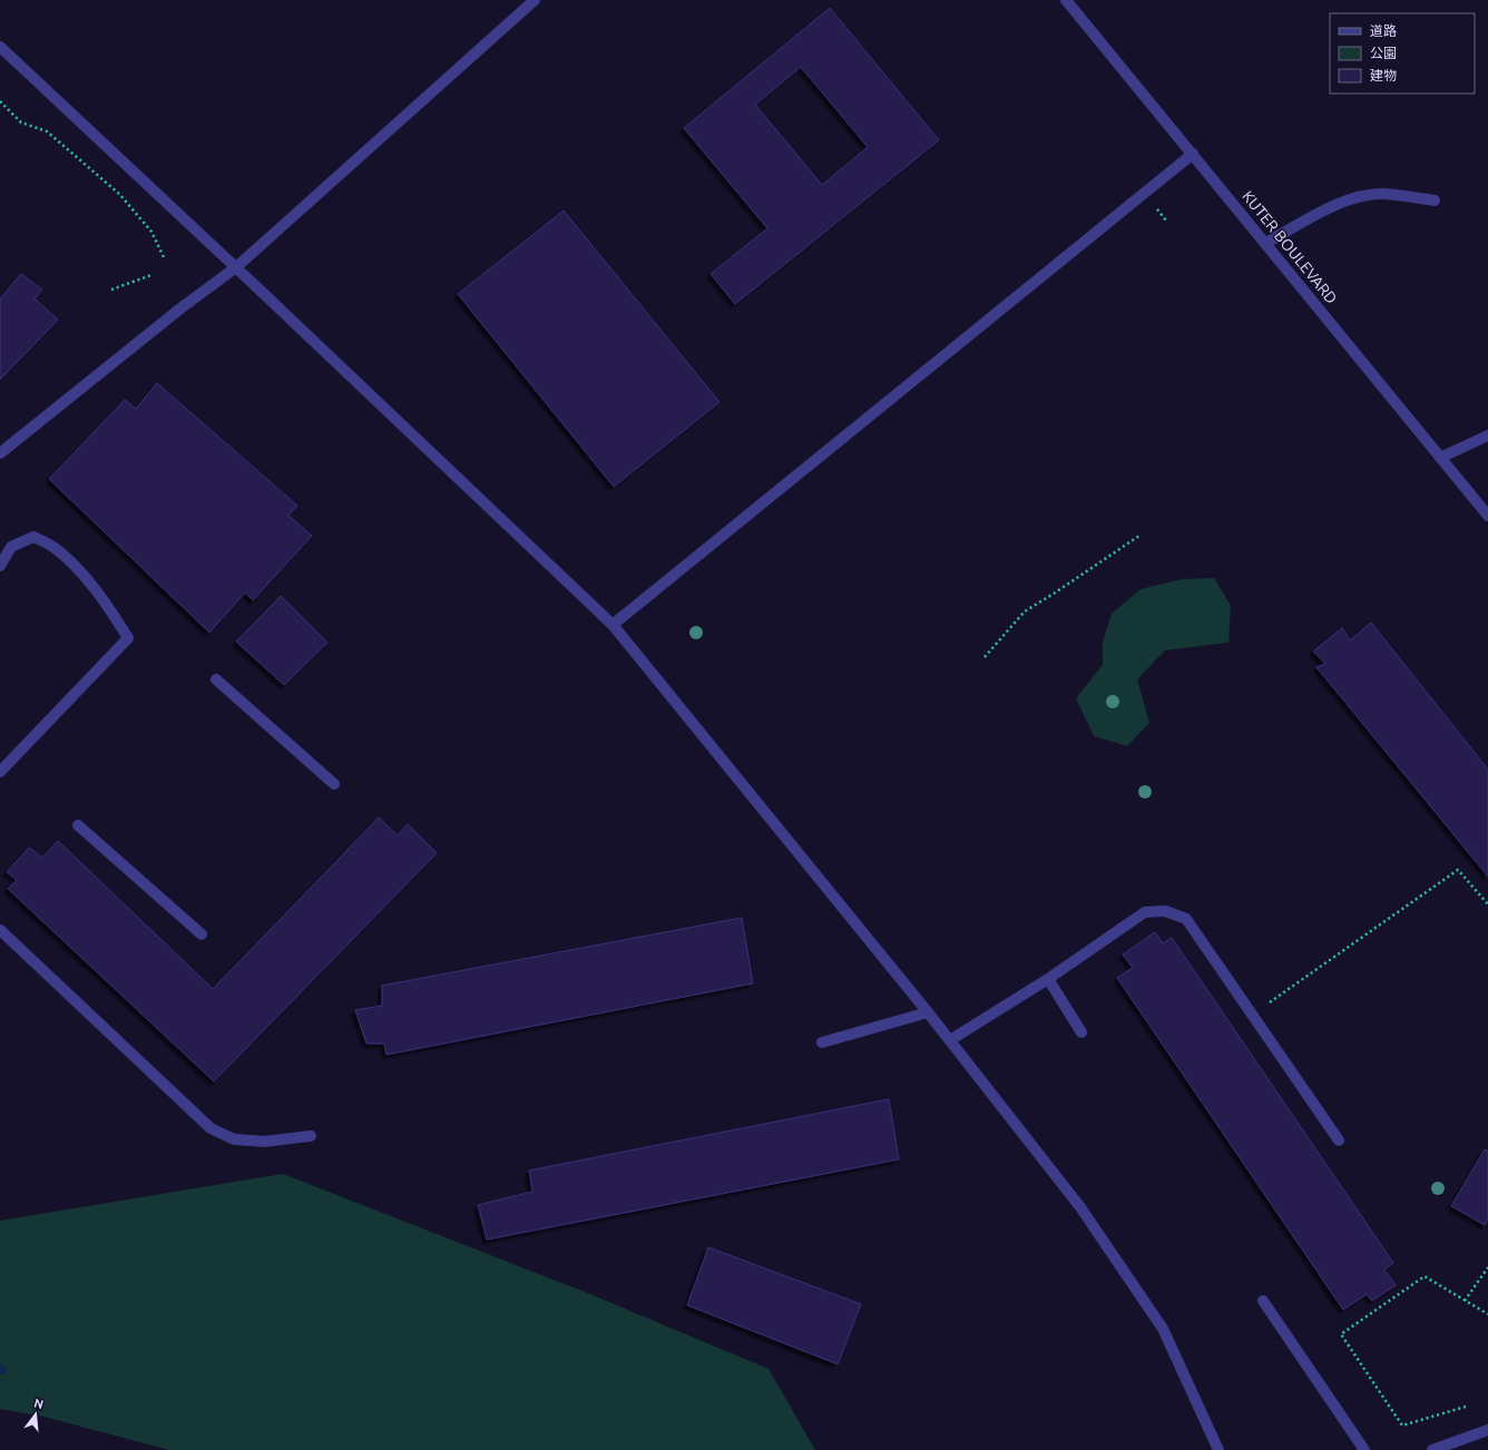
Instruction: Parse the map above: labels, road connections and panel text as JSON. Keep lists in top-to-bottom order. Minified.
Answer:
{"streets":{"street":["KUTER BOULEVARD"]},"legend":["道路","公園","建物"],"north":"top"}
